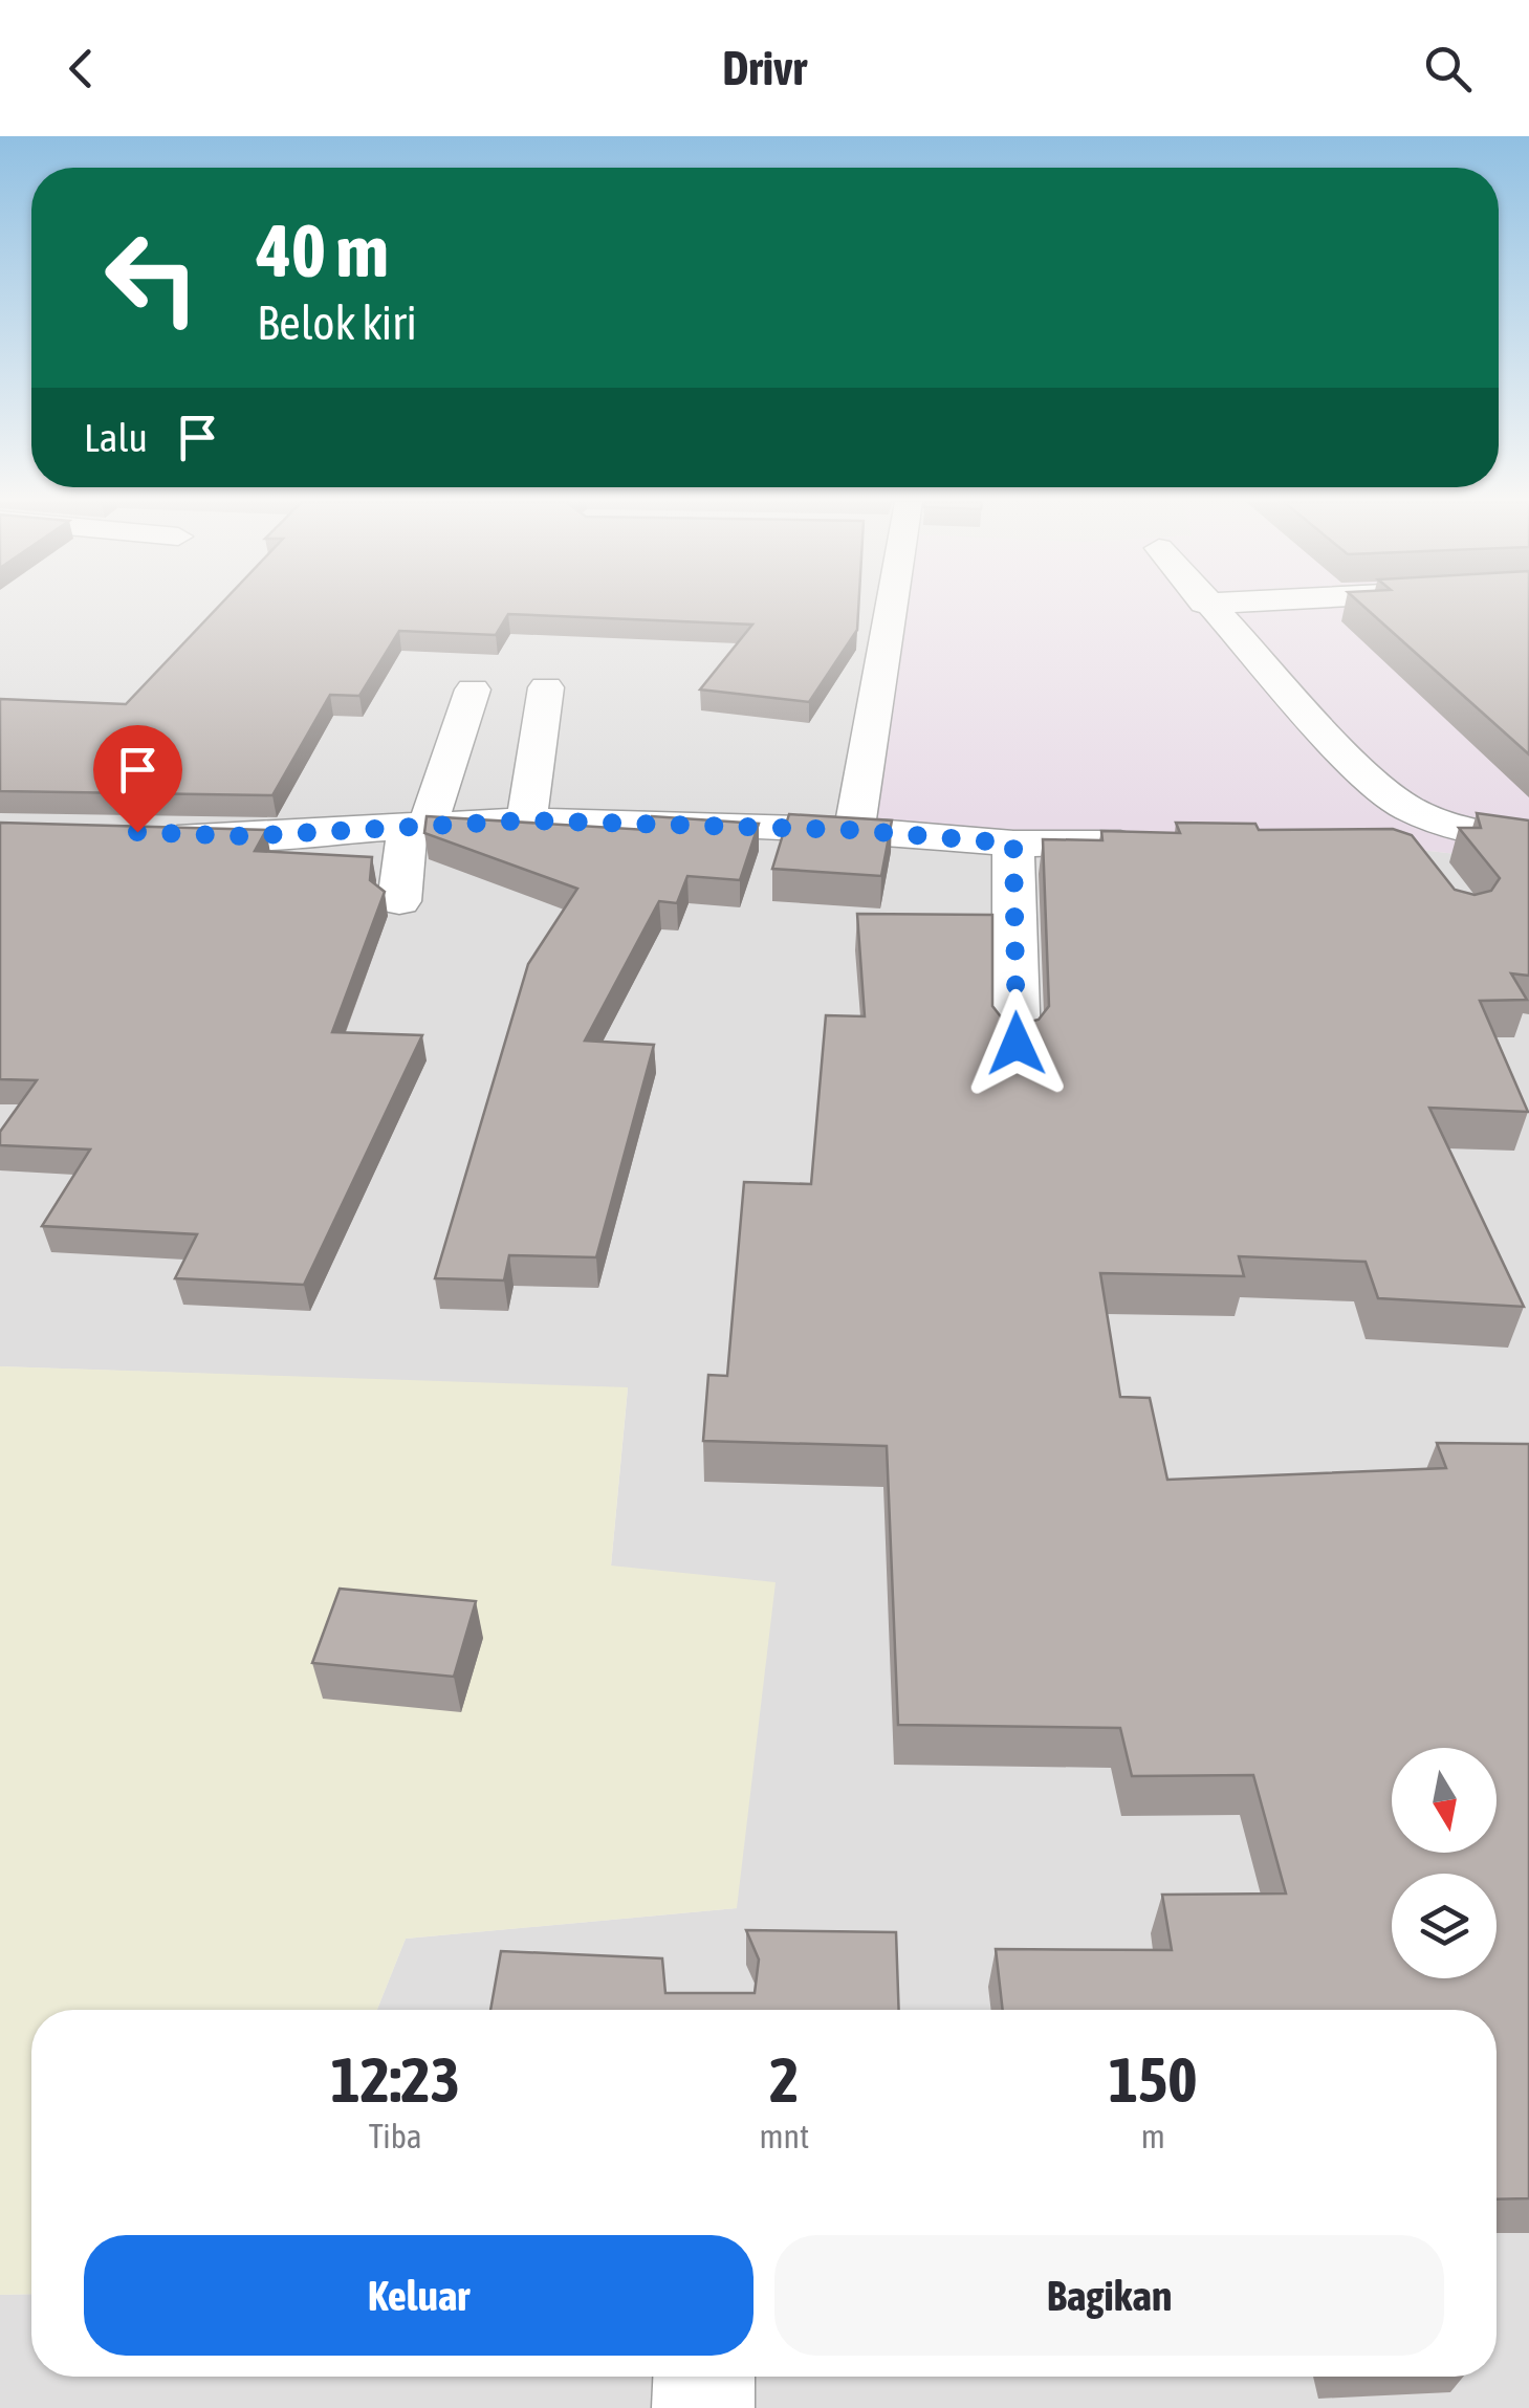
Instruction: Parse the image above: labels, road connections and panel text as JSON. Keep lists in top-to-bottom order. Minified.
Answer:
{"north":"bottom","page":{"header":"Drivr","turn":["40 m","Belok kiri"],"then":"Lalu","eta":["12:23","Tiba","2","mnt","150","m"],"buttons":["Keluar","Bagikan"]}}
